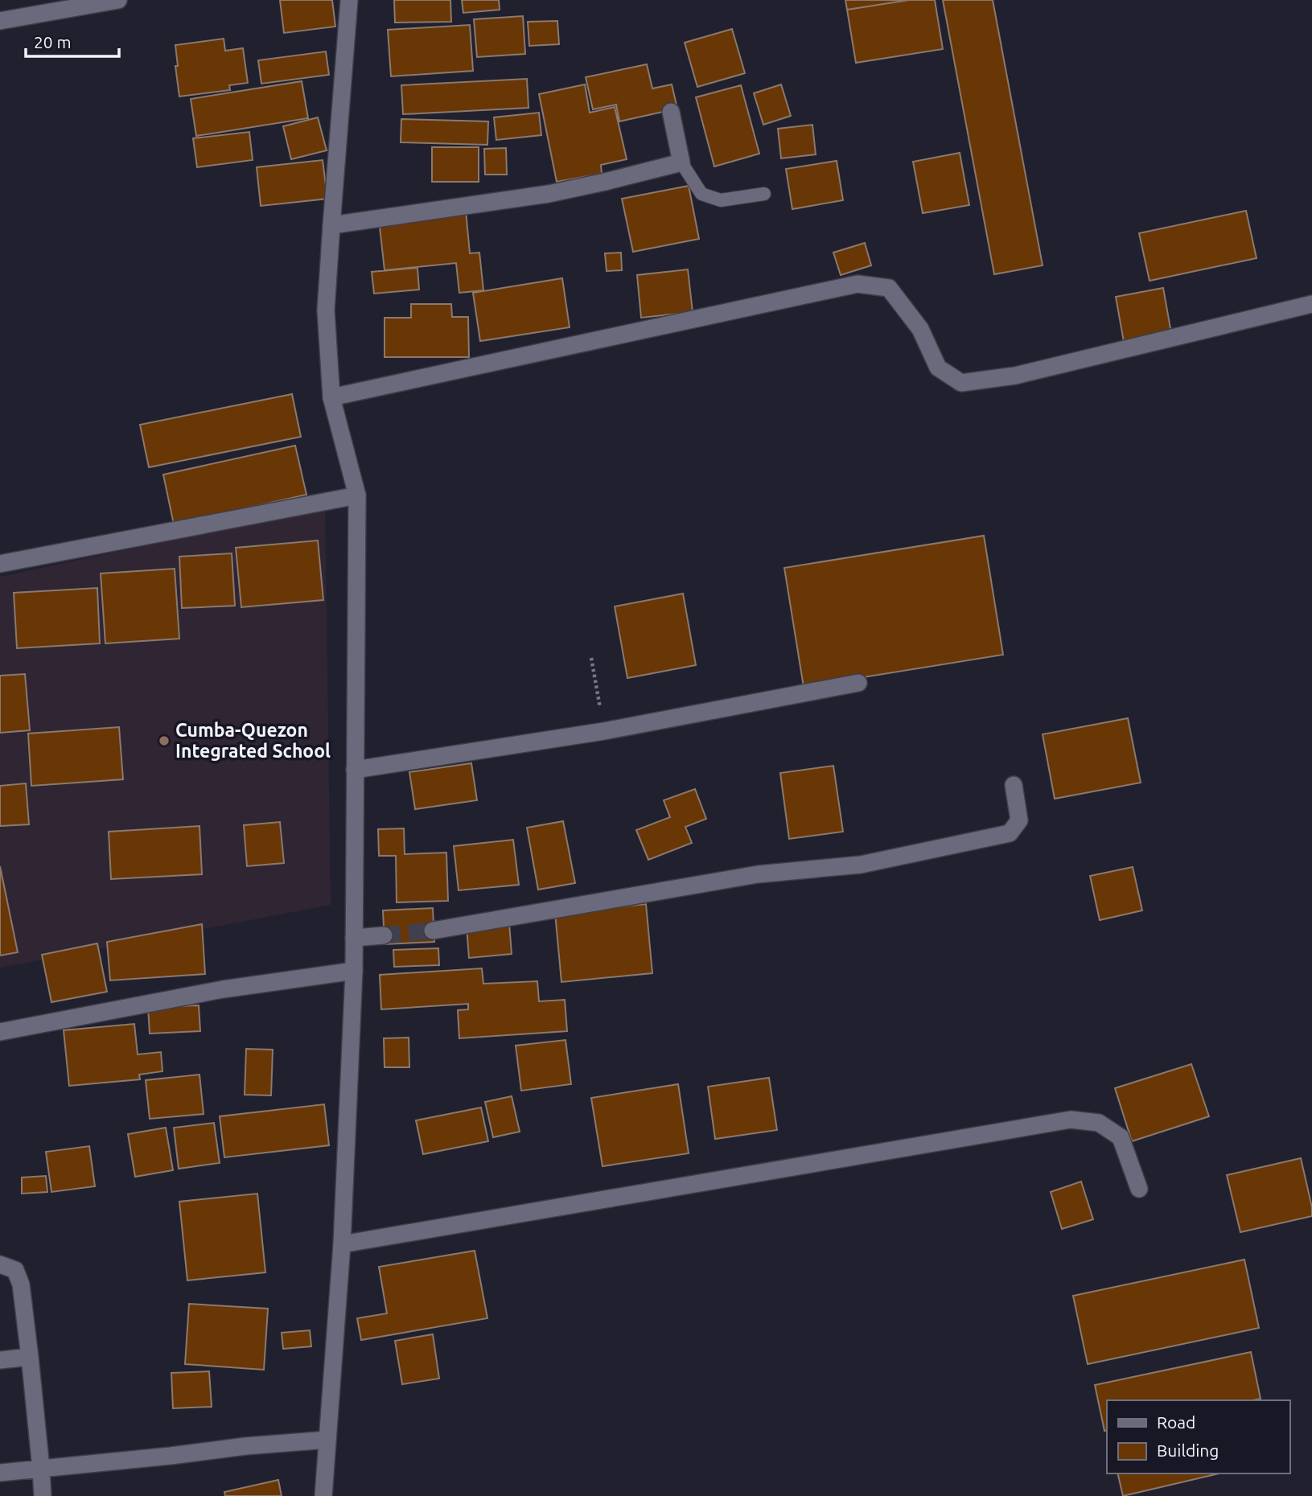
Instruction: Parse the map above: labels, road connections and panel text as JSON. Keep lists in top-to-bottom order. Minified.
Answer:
{"places":["Cumba-Quezon Integrated School"],"legend":["Road","Building"],"scale_bar":"20 m"}
